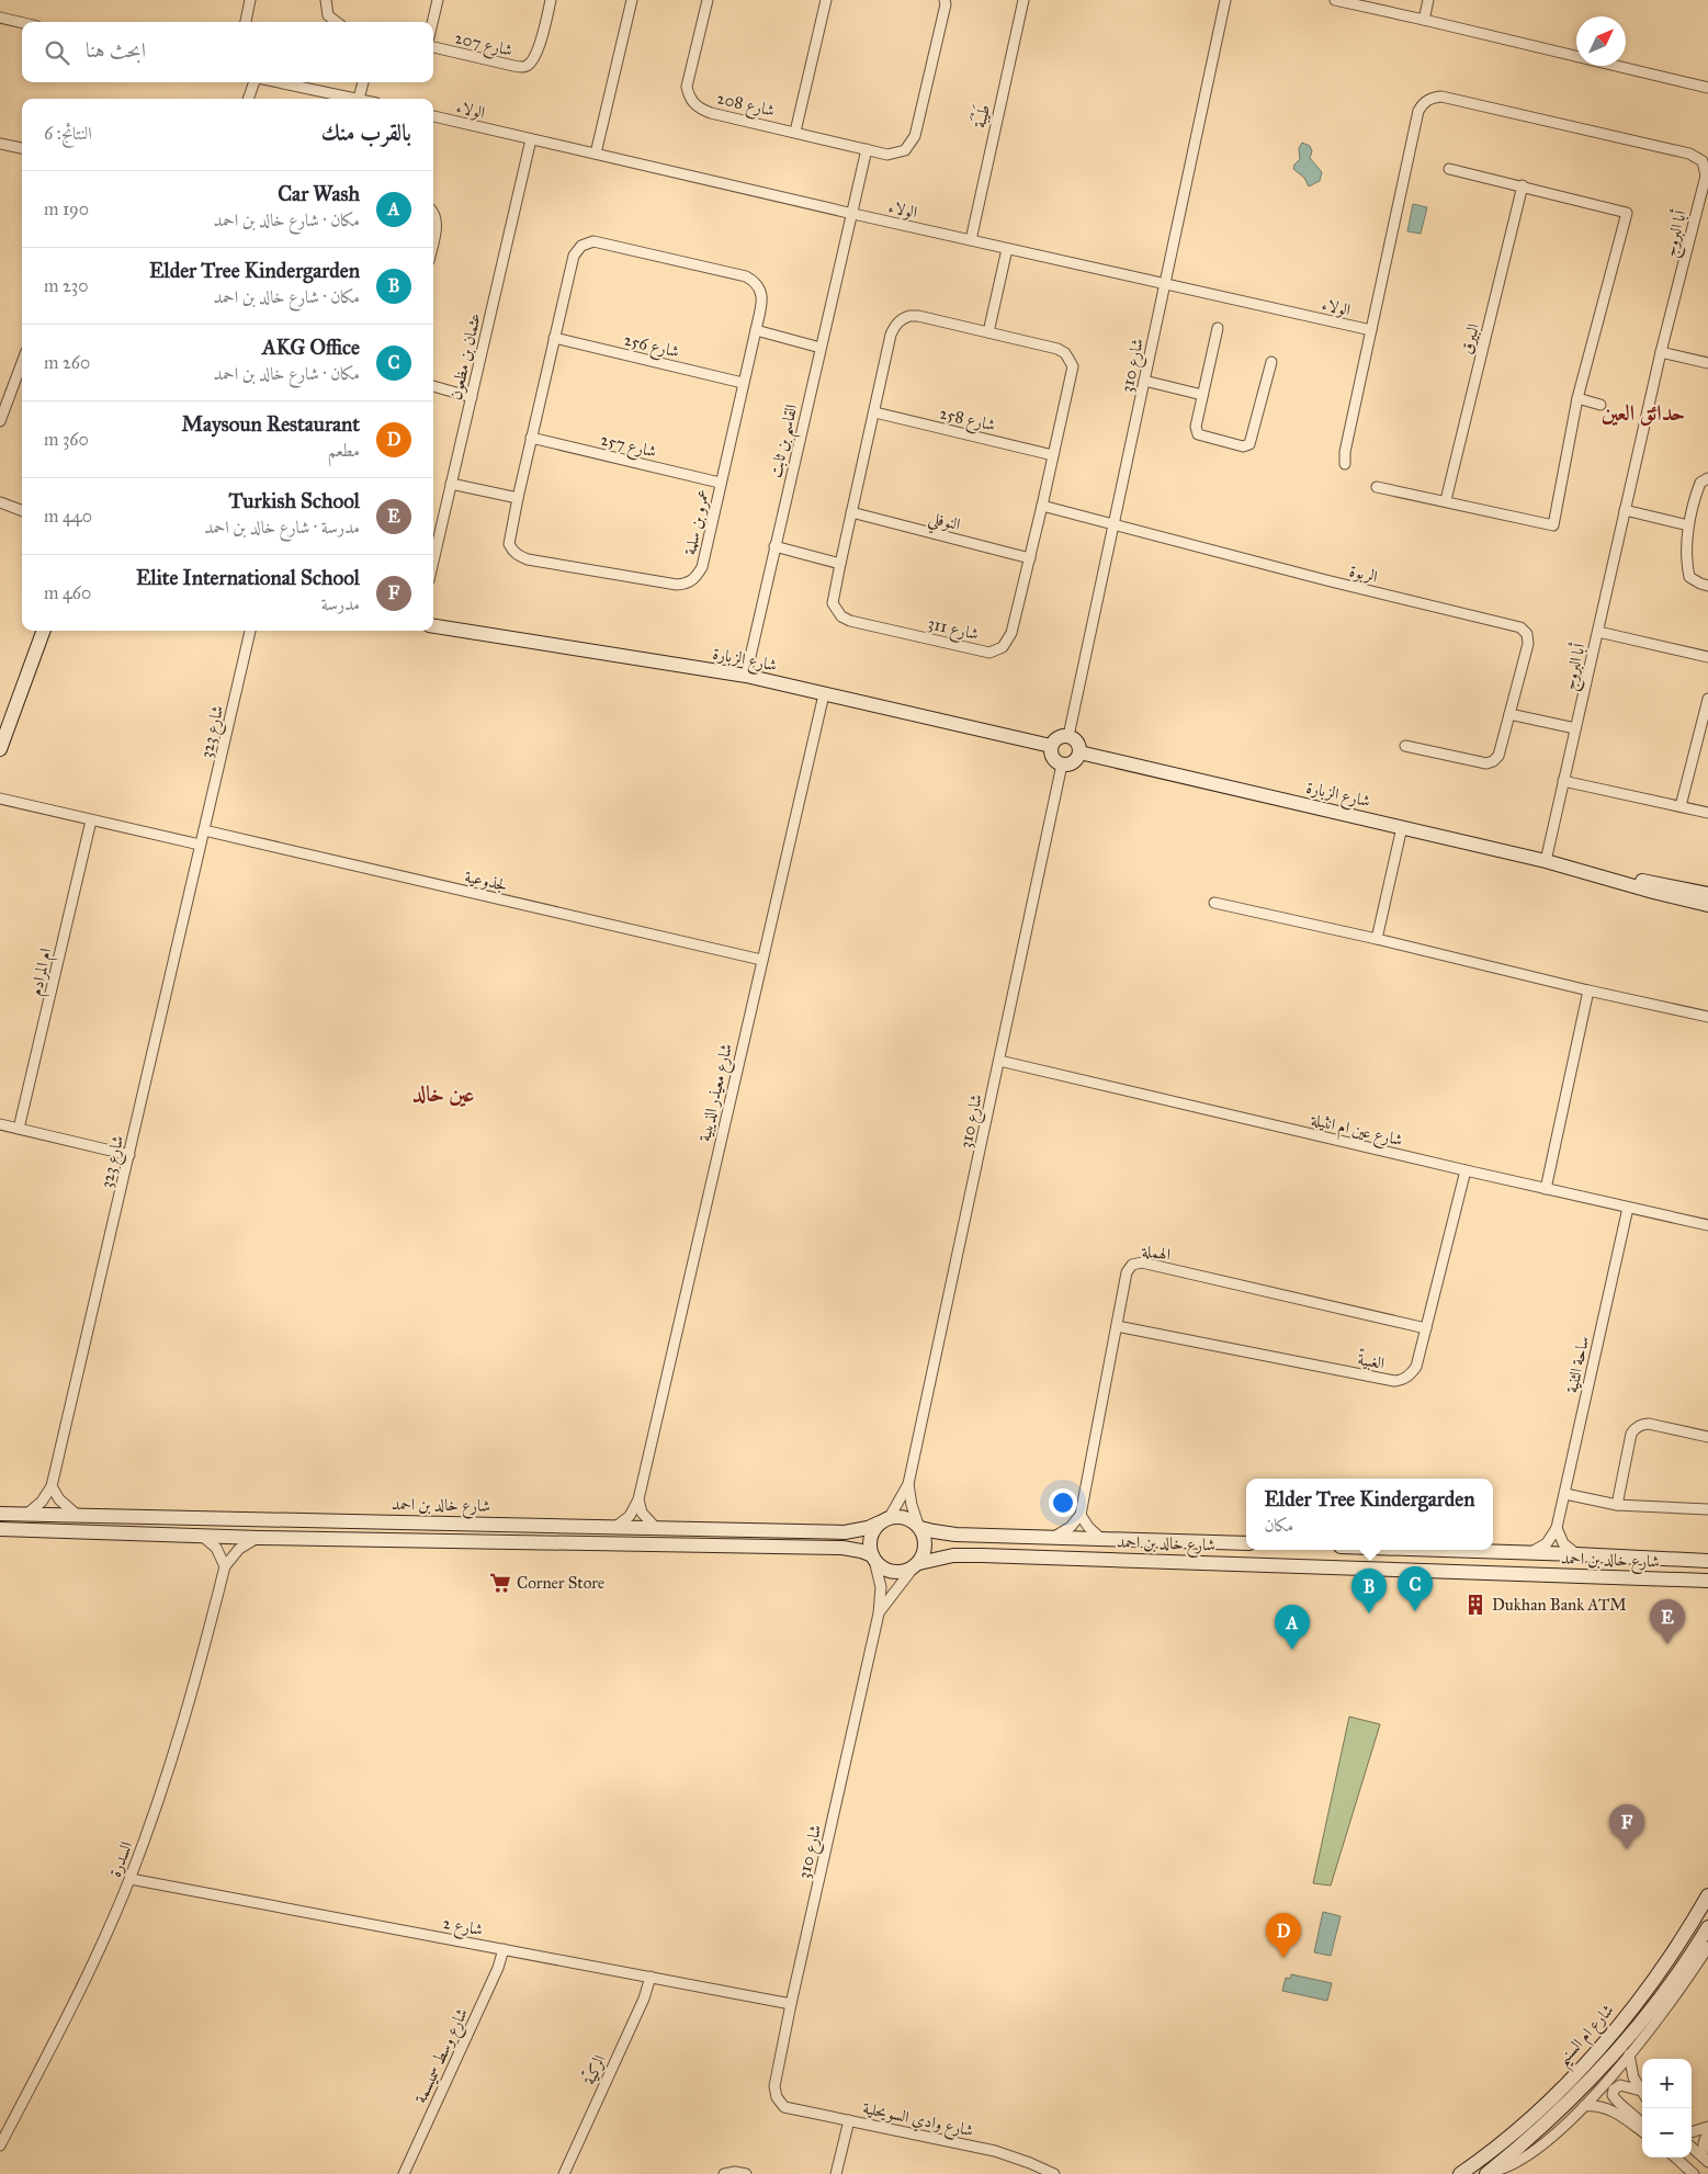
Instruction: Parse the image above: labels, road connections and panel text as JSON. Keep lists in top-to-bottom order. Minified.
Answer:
{"streets":{"main road":["شارع الزبارة","شارع خالد بن احمد","شارع ام السنيم"],"street":["شارع 207","شارع 208","الولاء","طَيْبَة","أبا البروج","البيرق","شارع 256","عثمان بن مظعون","شارع 310","شارع 258","القاسم بن ثابت","شارع 257","النوفلي","عمرو بن سلمة","الربوة","شارع 311","شارع 323","لجذوعية","ام المرادم","شارع معيذر الذيبية","شارع عين ام انثيلة","الهملة","الغبيةّ","ساحة الثنية","السدرة","شارع 2","شارع وسط سميسمة","الركيّة","شارع وادي السويحلية"]},"crossings":[["الولاء","طَيْبَة"],["الولاء","أبا البروج"],["الولاء","عثمان بن مظعون"],["الولاء","شارع 310"],["الولاء","القاسم بن ثابت"],["أبا البروج","شارع الزبارة"],["شارع 256","عمرو بن سلمة"],["شارع 310","الربوة"],["شارع 310","شارع الزبارة"],["شارع 310","شارع عين ام انثيلة"],["شارع 310","شارع خالد بن احمد"],["شارع 310","شارع 2"],["شارع 310","شارع وادي السويحلية"],["شارع 258","شارع 311"],["القاسم بن ثابت","شارع الزبارة"],["شارع 257","عمرو بن سلمة"],["النوفلي","شارع 311"],["شارع الزبارة","شارع معيذر الذيبية"],["شارع 323","لجذوعية"],["شارع 323","شارع خالد بن احمد"],["لجذوعية","شارع معيذر الذيبية"],["شارع معيذر الذيبية","شارع خالد بن احمد"],["شارع عين ام انثيلة","الغبيةّ"],["شارع عين ام انثيلة","ساحة الثنية"],["الهملة","الغبيةّ"],["ساحة الثنية","شارع خالد بن احمد"],["السدرة","شارع 2"],["شارع 2","شارع وسط سميسمة"],["شارع 2","الركيّة"]],"districts":["حدائق العين","عين خالد"],"places":{"supermarket":["Corner Store"],"building":["Dukhan Bank ATM"]},"north":"top right","page":{"search":"ابحث هنا","heading":["بالقرب منك","النتائج: 6"],"list":[{"mark":"A","name":"Car Wash","note":"مكان · شارع خالد بن احمد","value":"190 m"},{"mark":"B","name":"Elder Tree Kindergarden","note":"مكان · شارع خالد بن احمد","value":"230 m"},{"mark":"C","name":"AKG Office","note":"مكان · شارع خالد بن احمد","value":"260 m"},{"mark":"D","name":"Maysoun Restaurant","note":"مطعم","value":"360 m"},{"mark":"E","name":"Turkish School","note":"مدرسة · شارع خالد بن احمد","value":"440 m"},{"mark":"F","name":"Elite International School","note":"مدرسة","value":"460 m"}],"popup":["Elder Tree Kindergarden","مكان"],"pins":["C","B","E","A","F","D"],"map_buttons":["+","−"]}}
